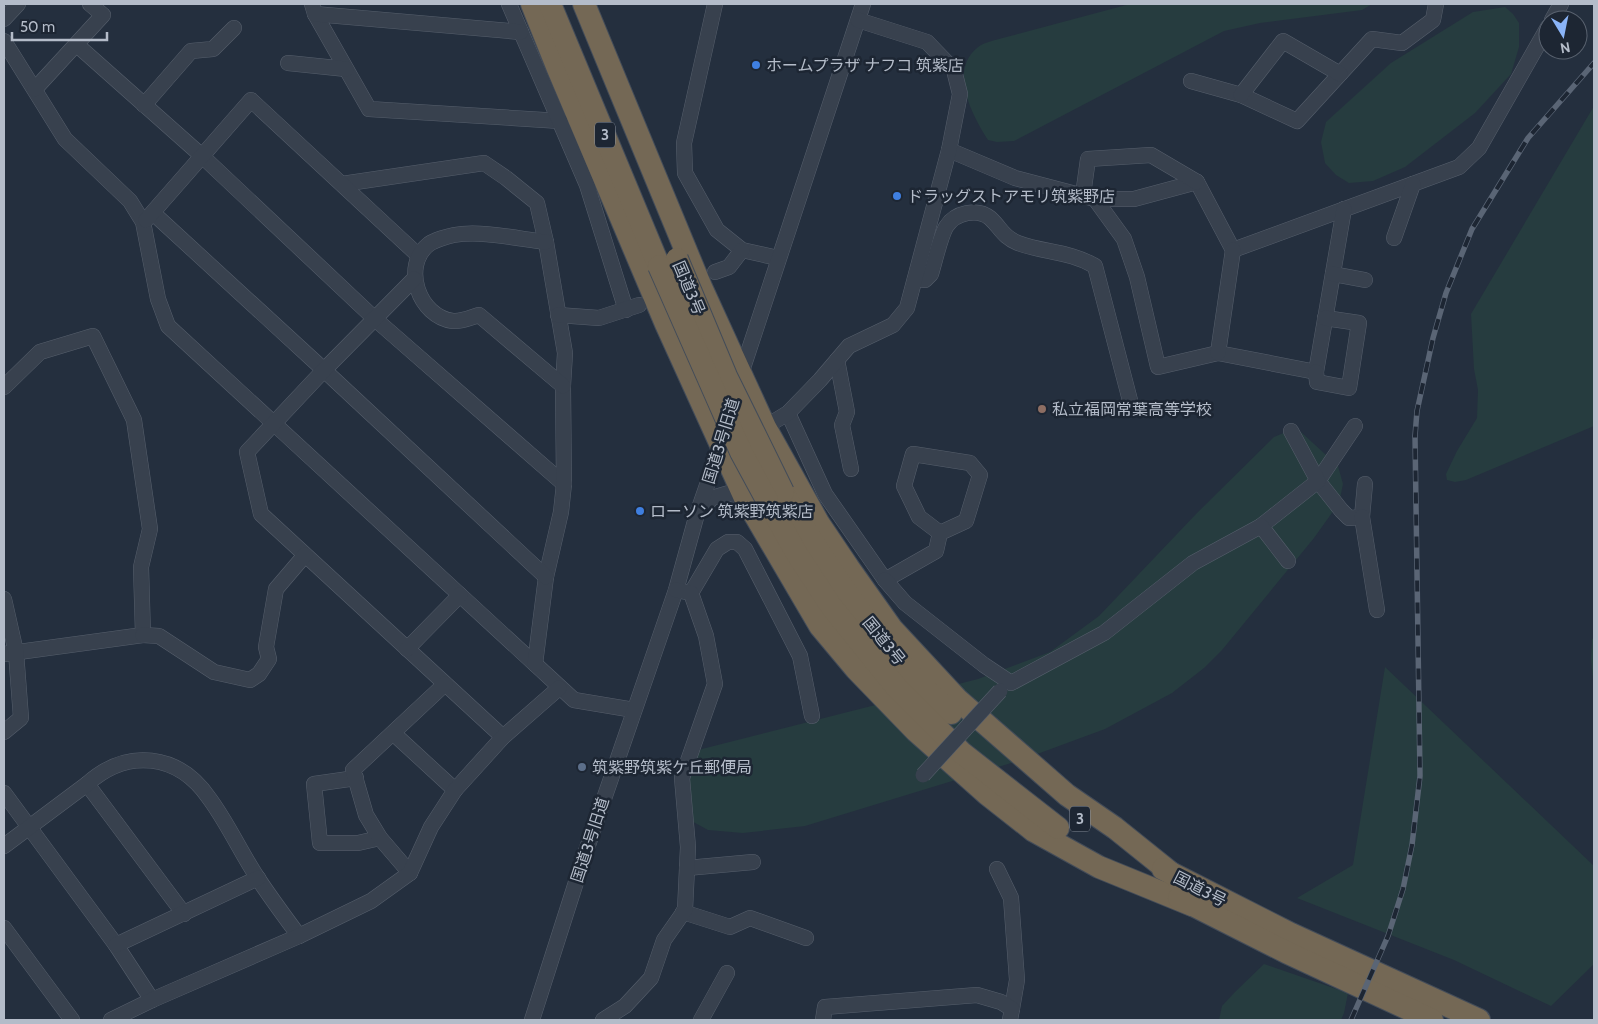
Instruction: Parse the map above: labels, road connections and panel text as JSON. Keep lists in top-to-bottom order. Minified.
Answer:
{"streets":{"highway":["3","国道3号"],"street":["国道3号旧道"]},"places":["ホームプラザ ナフコ 筑紫店","ドラッグストアモリ筑紫野店","私立福岡常葉高等学校","ローソン 筑紫野筑紫店","筑紫野筑紫ケ丘郵便局"],"scale_bar":"50 m","north":"bottom"}
